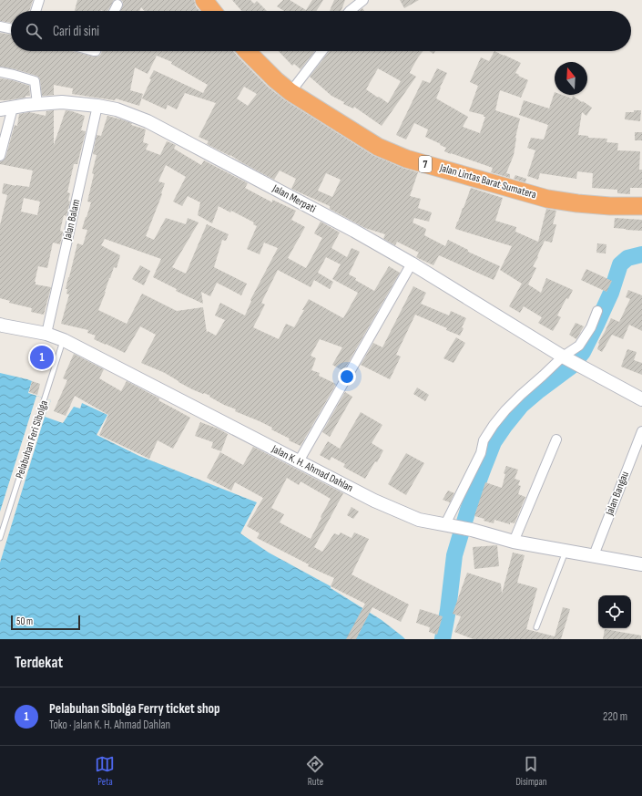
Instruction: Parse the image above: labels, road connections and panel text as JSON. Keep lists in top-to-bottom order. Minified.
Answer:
{"streets":{"highway":["7","Jalan Lintas Barat Sumatera"],"street":["Jalan Merpati","Jalan Balam","Jalan K. H. Ahmad Dahlan","Jalan Bangau"],"lane":["Pelabuhan Feri Sibolga"]},"crossings":[["Jalan Merpati","Jalan Balam"],["Jalan Balam","Jalan K. H. Ahmad Dahlan"],["Pelabuhan Feri Sibolga","Jalan K. H. Ahmad Dahlan"],["Jalan K. H. Ahmad Dahlan","Jalan Bangau"]],"scale_bar":"50 m","north":"top","page":{"search":"Cari di sini","pins":"1","scale":"50 m","heading":"Terdekat","list":[{"mark":"1","name":"Pelabuhan Sibolga Ferry ticket shop","note":"Toko · Jalan K. H. Ahmad Dahlan","value":"220 m"}],"nav":["Peta","Rute","Disimpan"]}}
